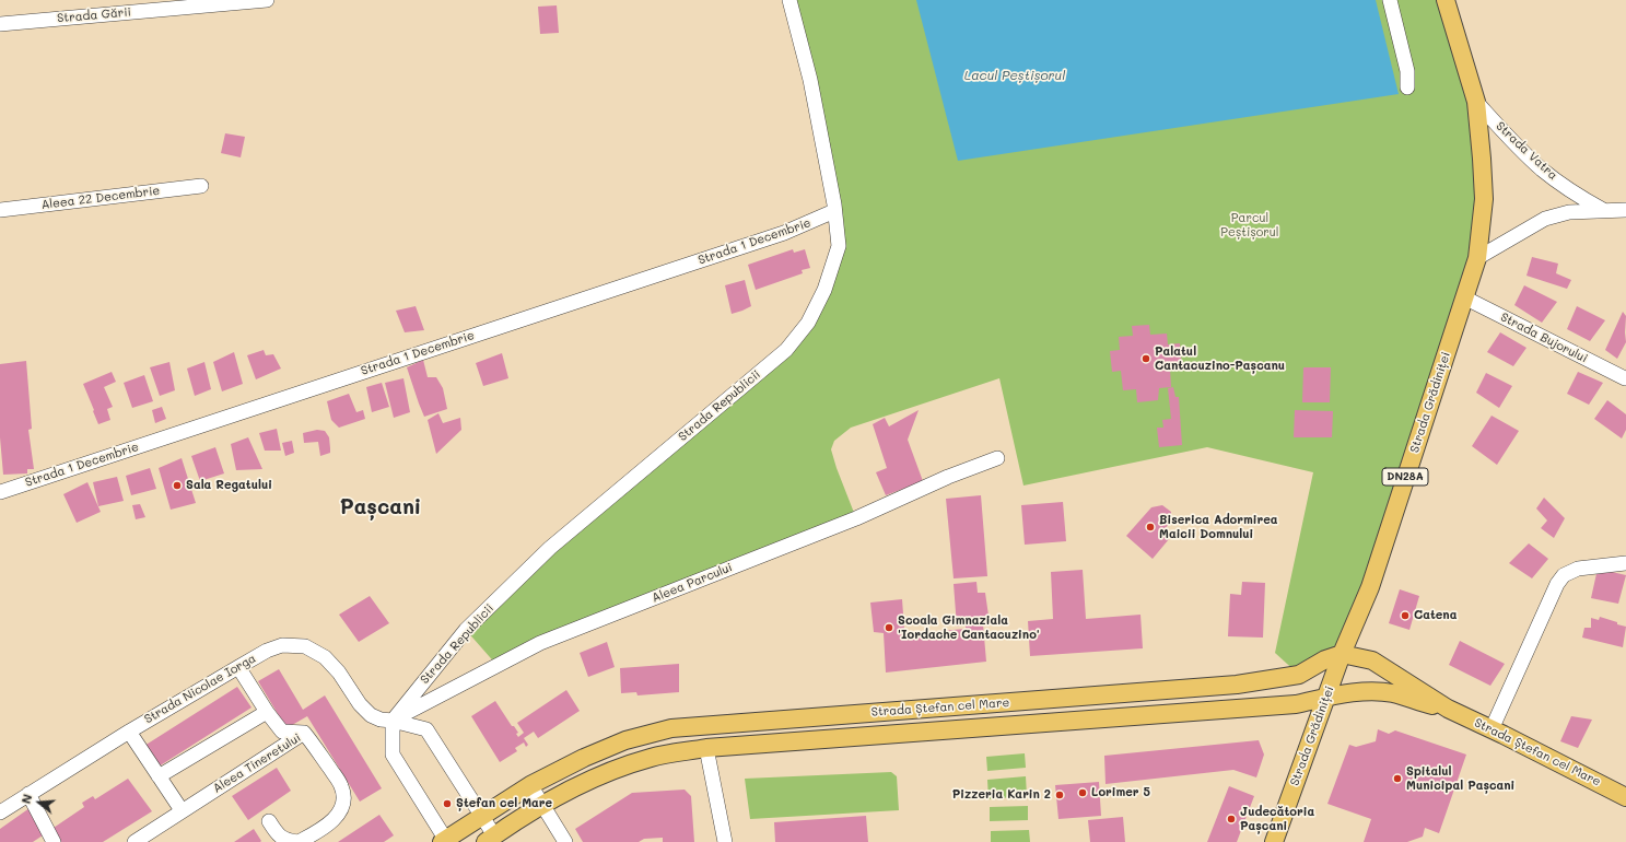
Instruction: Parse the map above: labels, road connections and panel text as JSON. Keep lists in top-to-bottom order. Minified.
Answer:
{"streets":{"main road":["Strada Grădiniței","DN28A","Strada Ștefan cel Mare"],"street":["Strada Gării","Strada Vatra","Aleea 22 Decembrie","Strada 1 Decembrie","Strada Bujorului","Strada Republicii","Aleea Parcului","Strada Nicolae Iorga","Aleea Tineretului"]},"crossings":[["Strada Vatra","Strada Grădiniței"],["Strada 1 Decembrie","Strada Republicii"],["Strada Bujorului","Strada Grădiniței"],["Strada Grădiniței","Strada Ștefan cel Mare"],["Strada Republicii","Aleea Parcului"],["Strada Republicii","Strada Nicolae Iorga"],["Aleea Parcului","Strada Nicolae Iorga"],["Strada Nicolae Iorga","Strada Ștefan cel Mare"]],"districts":["Pașcani"],"water":["Lacul Peștișorul"],"parks":["Parcul Peștișorul"],"places":["Palatul Cantacuzino-Pașcanu","Sala Regatului","Biserica Adormirea Maicii Domnului","Catena","Scoala Gimnaziala 'Iordache Cantacuzino'","Spitalul Municipal Pașcani","Lorimer 5","Pizzeria Karin 2","Ștefan cel Mare","Judecătoria Pașcani"],"north":"left"}
